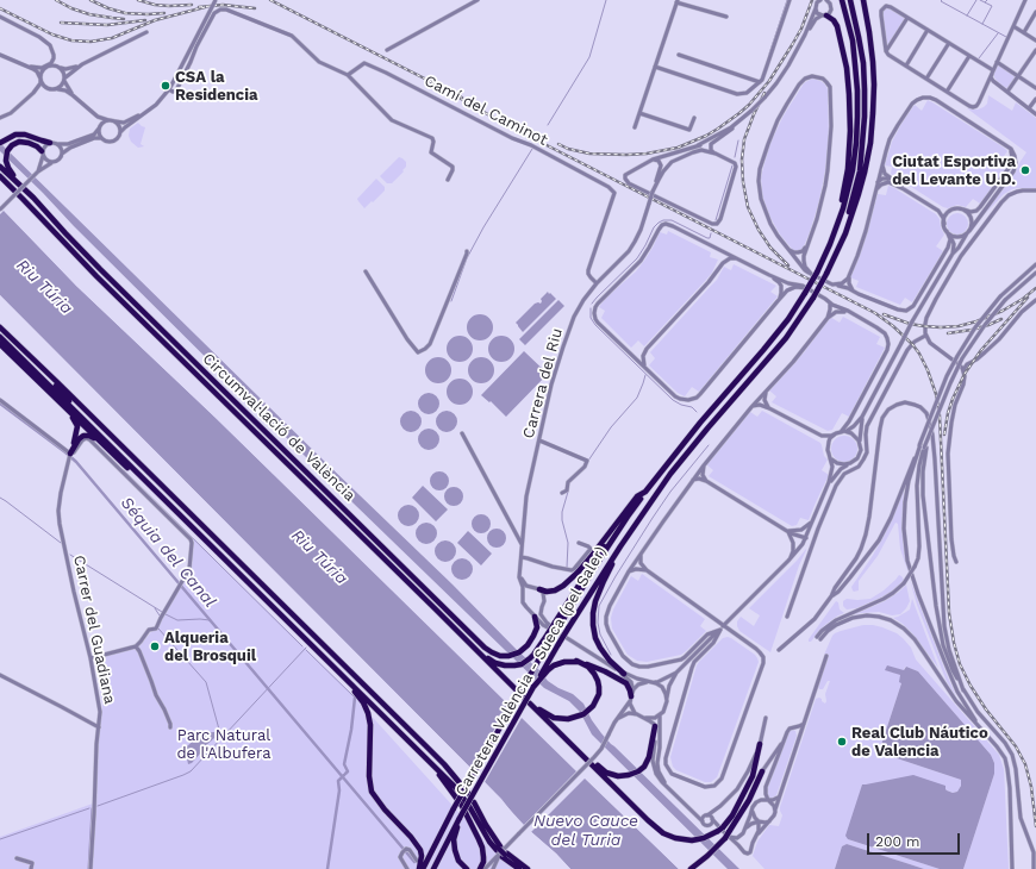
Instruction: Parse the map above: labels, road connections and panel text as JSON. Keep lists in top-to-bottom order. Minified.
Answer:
{"streets":{"highway":["Circumval·lació de València","Carretera València - Sueca (pel Saler)"],"street":["Camí del Caminot","Carrera del Riu","Carrer del Guadiana"]},"crossings":[["Camí del Caminot","Carrera del Riu"]],"water":["Riu Túria","Séquia del Canal","Nuevo Cauce del Turia"],"parks":["Parc Natural de l'Albufera"],"places":["CSA la Residencia","Ciutat Esportiva del Levante U.D.","Alqueria del Brosquil","Real Club Náutico de Valencia"],"scale_bar":"200 m"}
